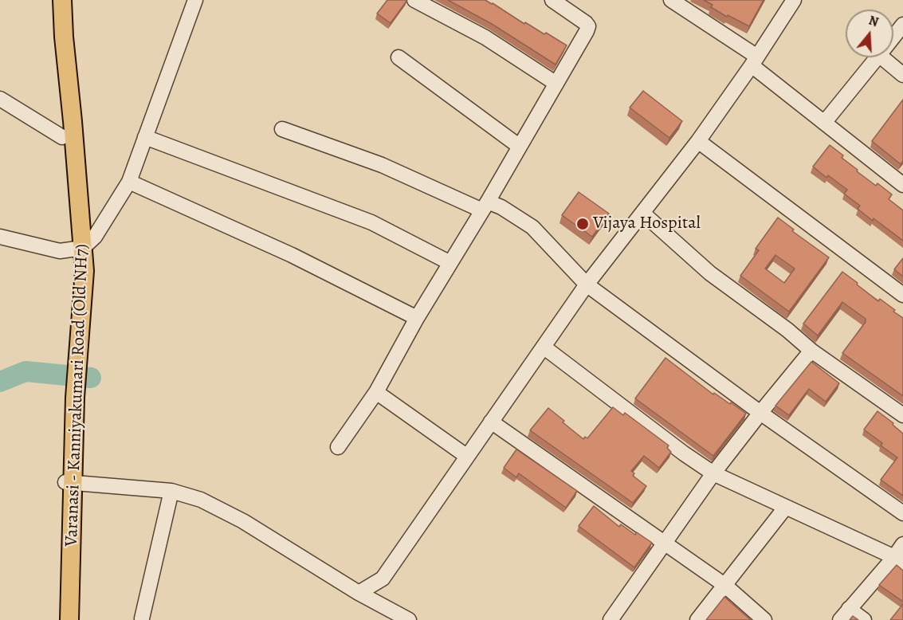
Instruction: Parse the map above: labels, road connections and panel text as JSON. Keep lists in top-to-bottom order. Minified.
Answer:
{"streets":{"main road":["Varanasi - Kanniyakumari Road (Old NH7)"]},"places":["Vijaya Hospital"],"north":"top"}
